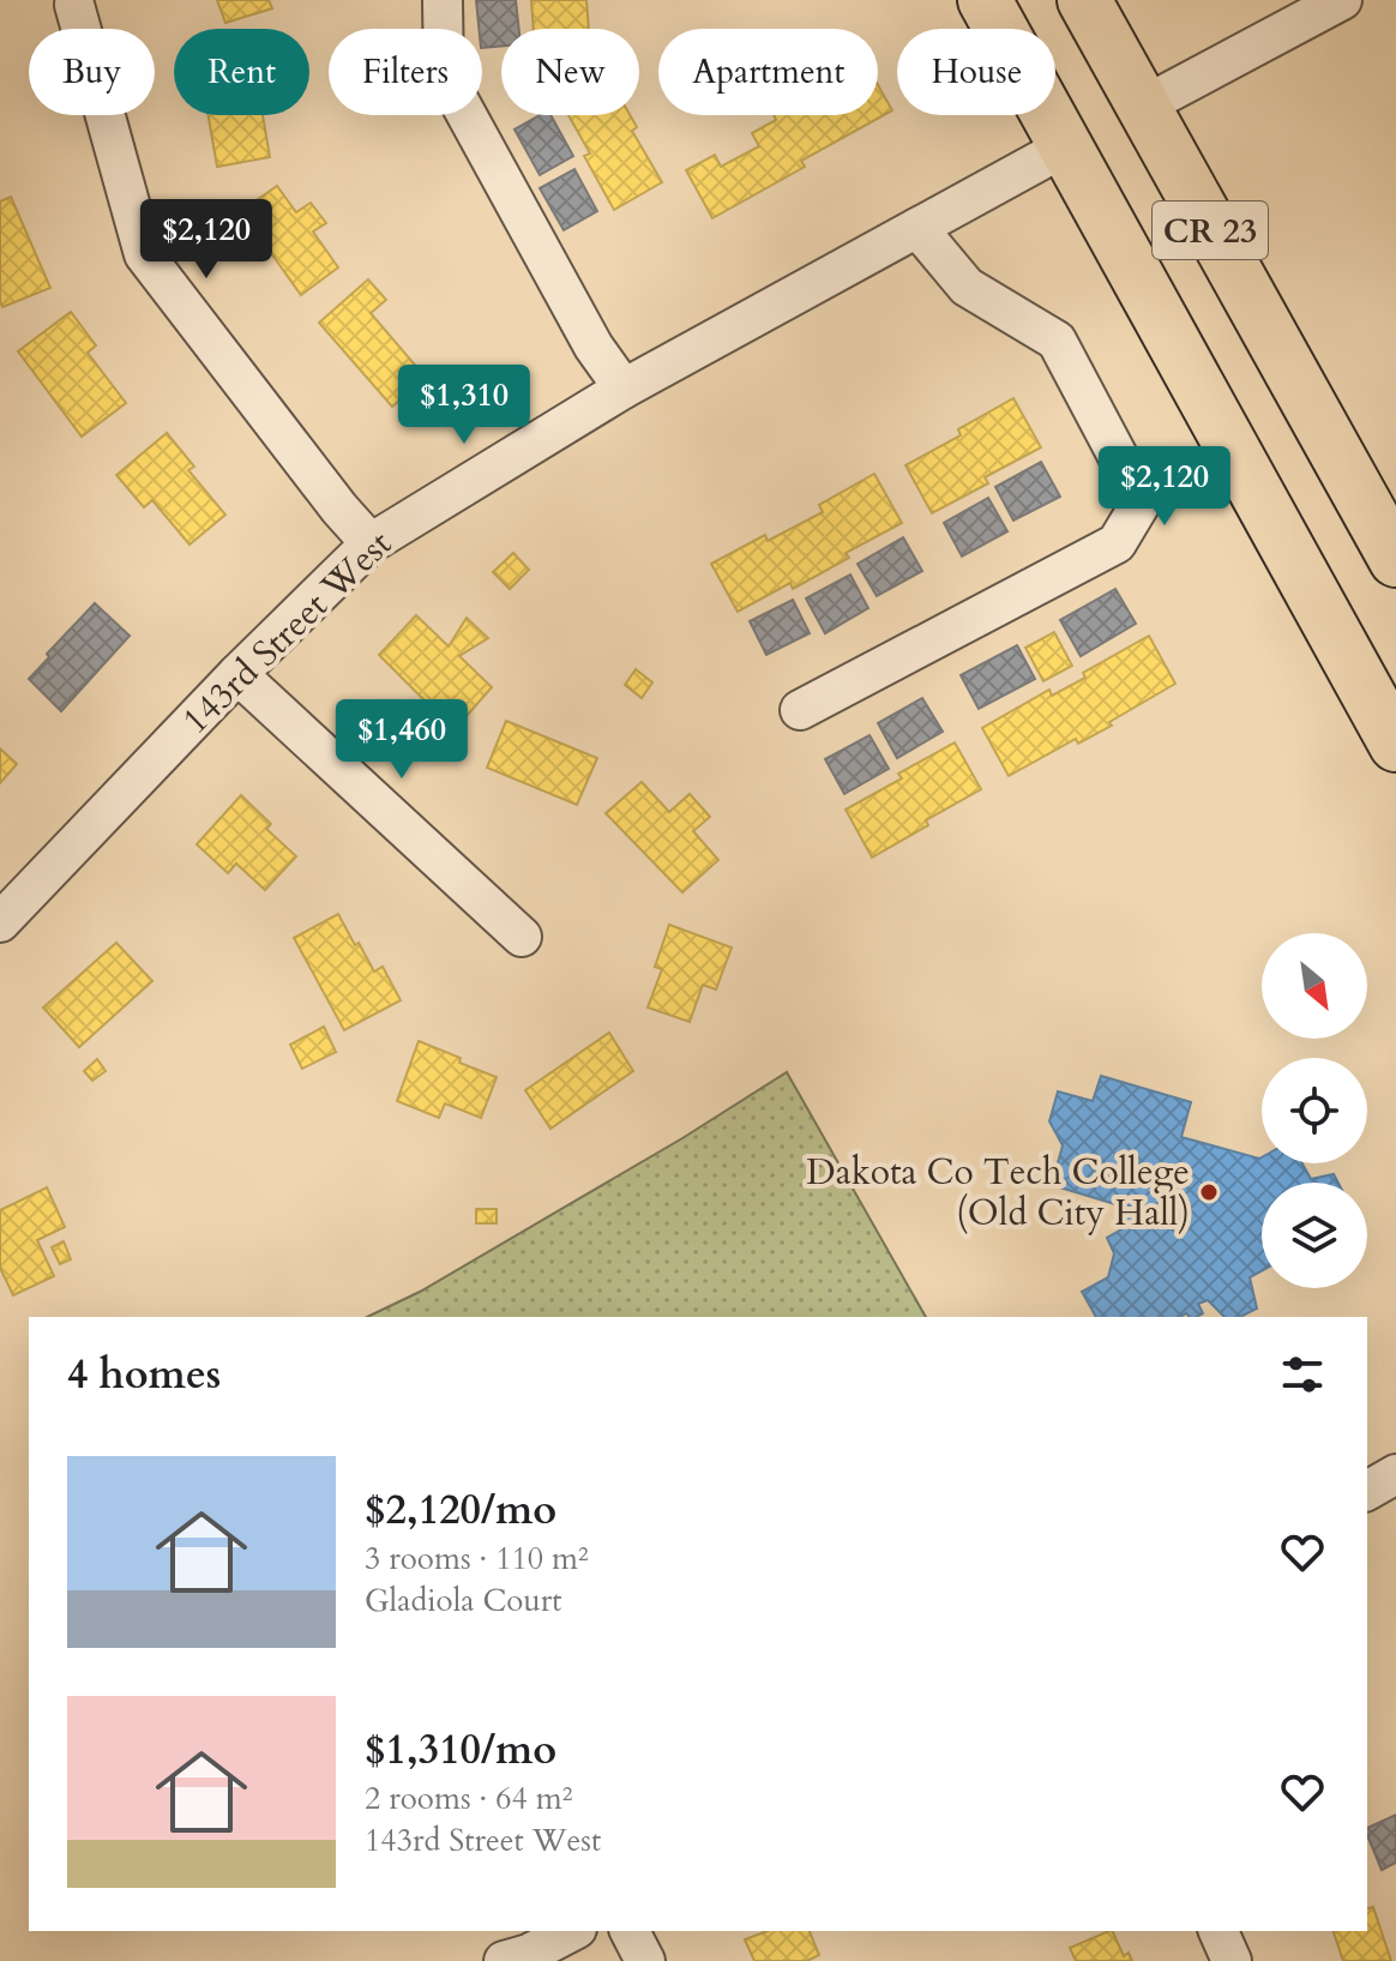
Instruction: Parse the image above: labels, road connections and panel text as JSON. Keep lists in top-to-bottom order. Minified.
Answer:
{"streets":{"highway":["CR 23"],"street":["143rd Street West"]},"crossings":[["CR 23","143rd Street West"]],"places":["Dakota Co Tech College (Old City Hall)"],"north":"bottom right","page":{"chip":["Buy","Rent","Filters","New","Apartment","House"],"price":["$2,120","$1,310","$2,120","$1,460"],"heading":"4 homes","list":[{"name":"$2,120/mo","note":"3 rooms · 110 m² · Gladiola Court"},{"name":"$1,310/mo","note":"2 rooms · 64 m² · 143rd Street West"}]}}
